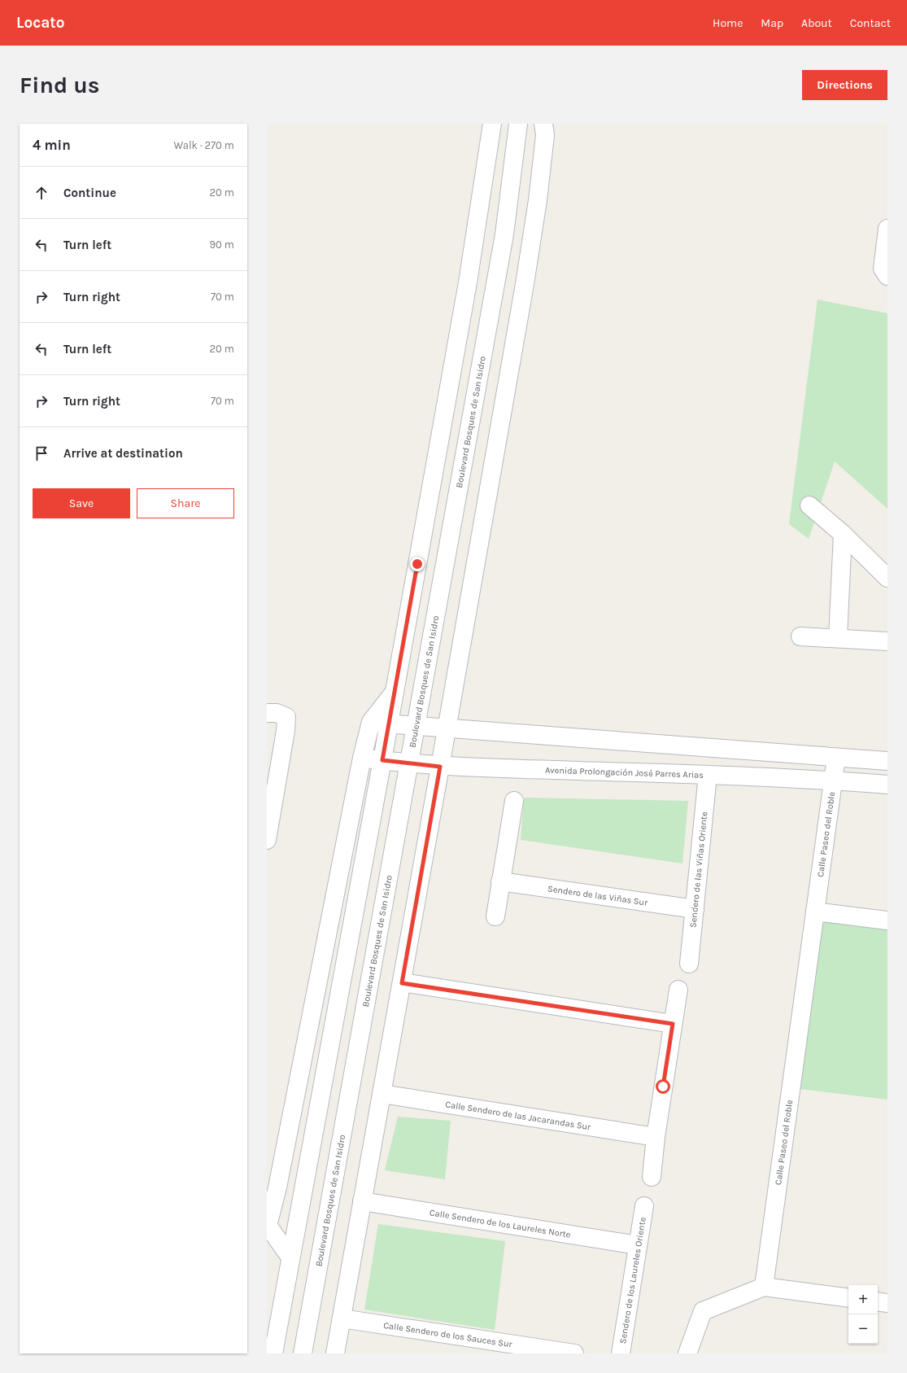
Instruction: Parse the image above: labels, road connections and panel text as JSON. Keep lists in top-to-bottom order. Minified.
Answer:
{"streets":{"street":["Boulevard Bosques de San Isidro","Avenida Prolongación José Parres Arias","Calle Paseo del Roble","Sendero de las Viñas Oriente","Sendero de las Viñas Sur","Calle Sendero de las Jacarandas Sur","Calle Sendero de los Laureles Norte","Sendero de los Laureles Oriente","Calle Sendero de los Sauces Sur"]},"crossings":[["Boulevard Bosques de San Isidro","Avenida Prolongación José Parres Arias"],["Avenida Prolongación José Parres Arias","Calle Paseo del Roble"],["Avenida Prolongación José Parres Arias","Sendero de las Viñas Oriente"],["Sendero de las Viñas Oriente","Sendero de las Viñas Sur"],["Calle Sendero de los Laureles Norte","Sendero de los Laureles Oriente"]],"page":{"header":"Locato","nav":["Home","Map","About","Contact"],"buttons":["Directions",["Save","Share"]],"title":"Find us","heading":["4 min","Walk · 270 m"],"list":[["Continue","20 m"],["Turn left","90 m"],["Turn right","70 m"],["Turn left","20 m"],["Turn right","70 m"],"Arrive at destination"],"map_buttons":["+","−"]}}
